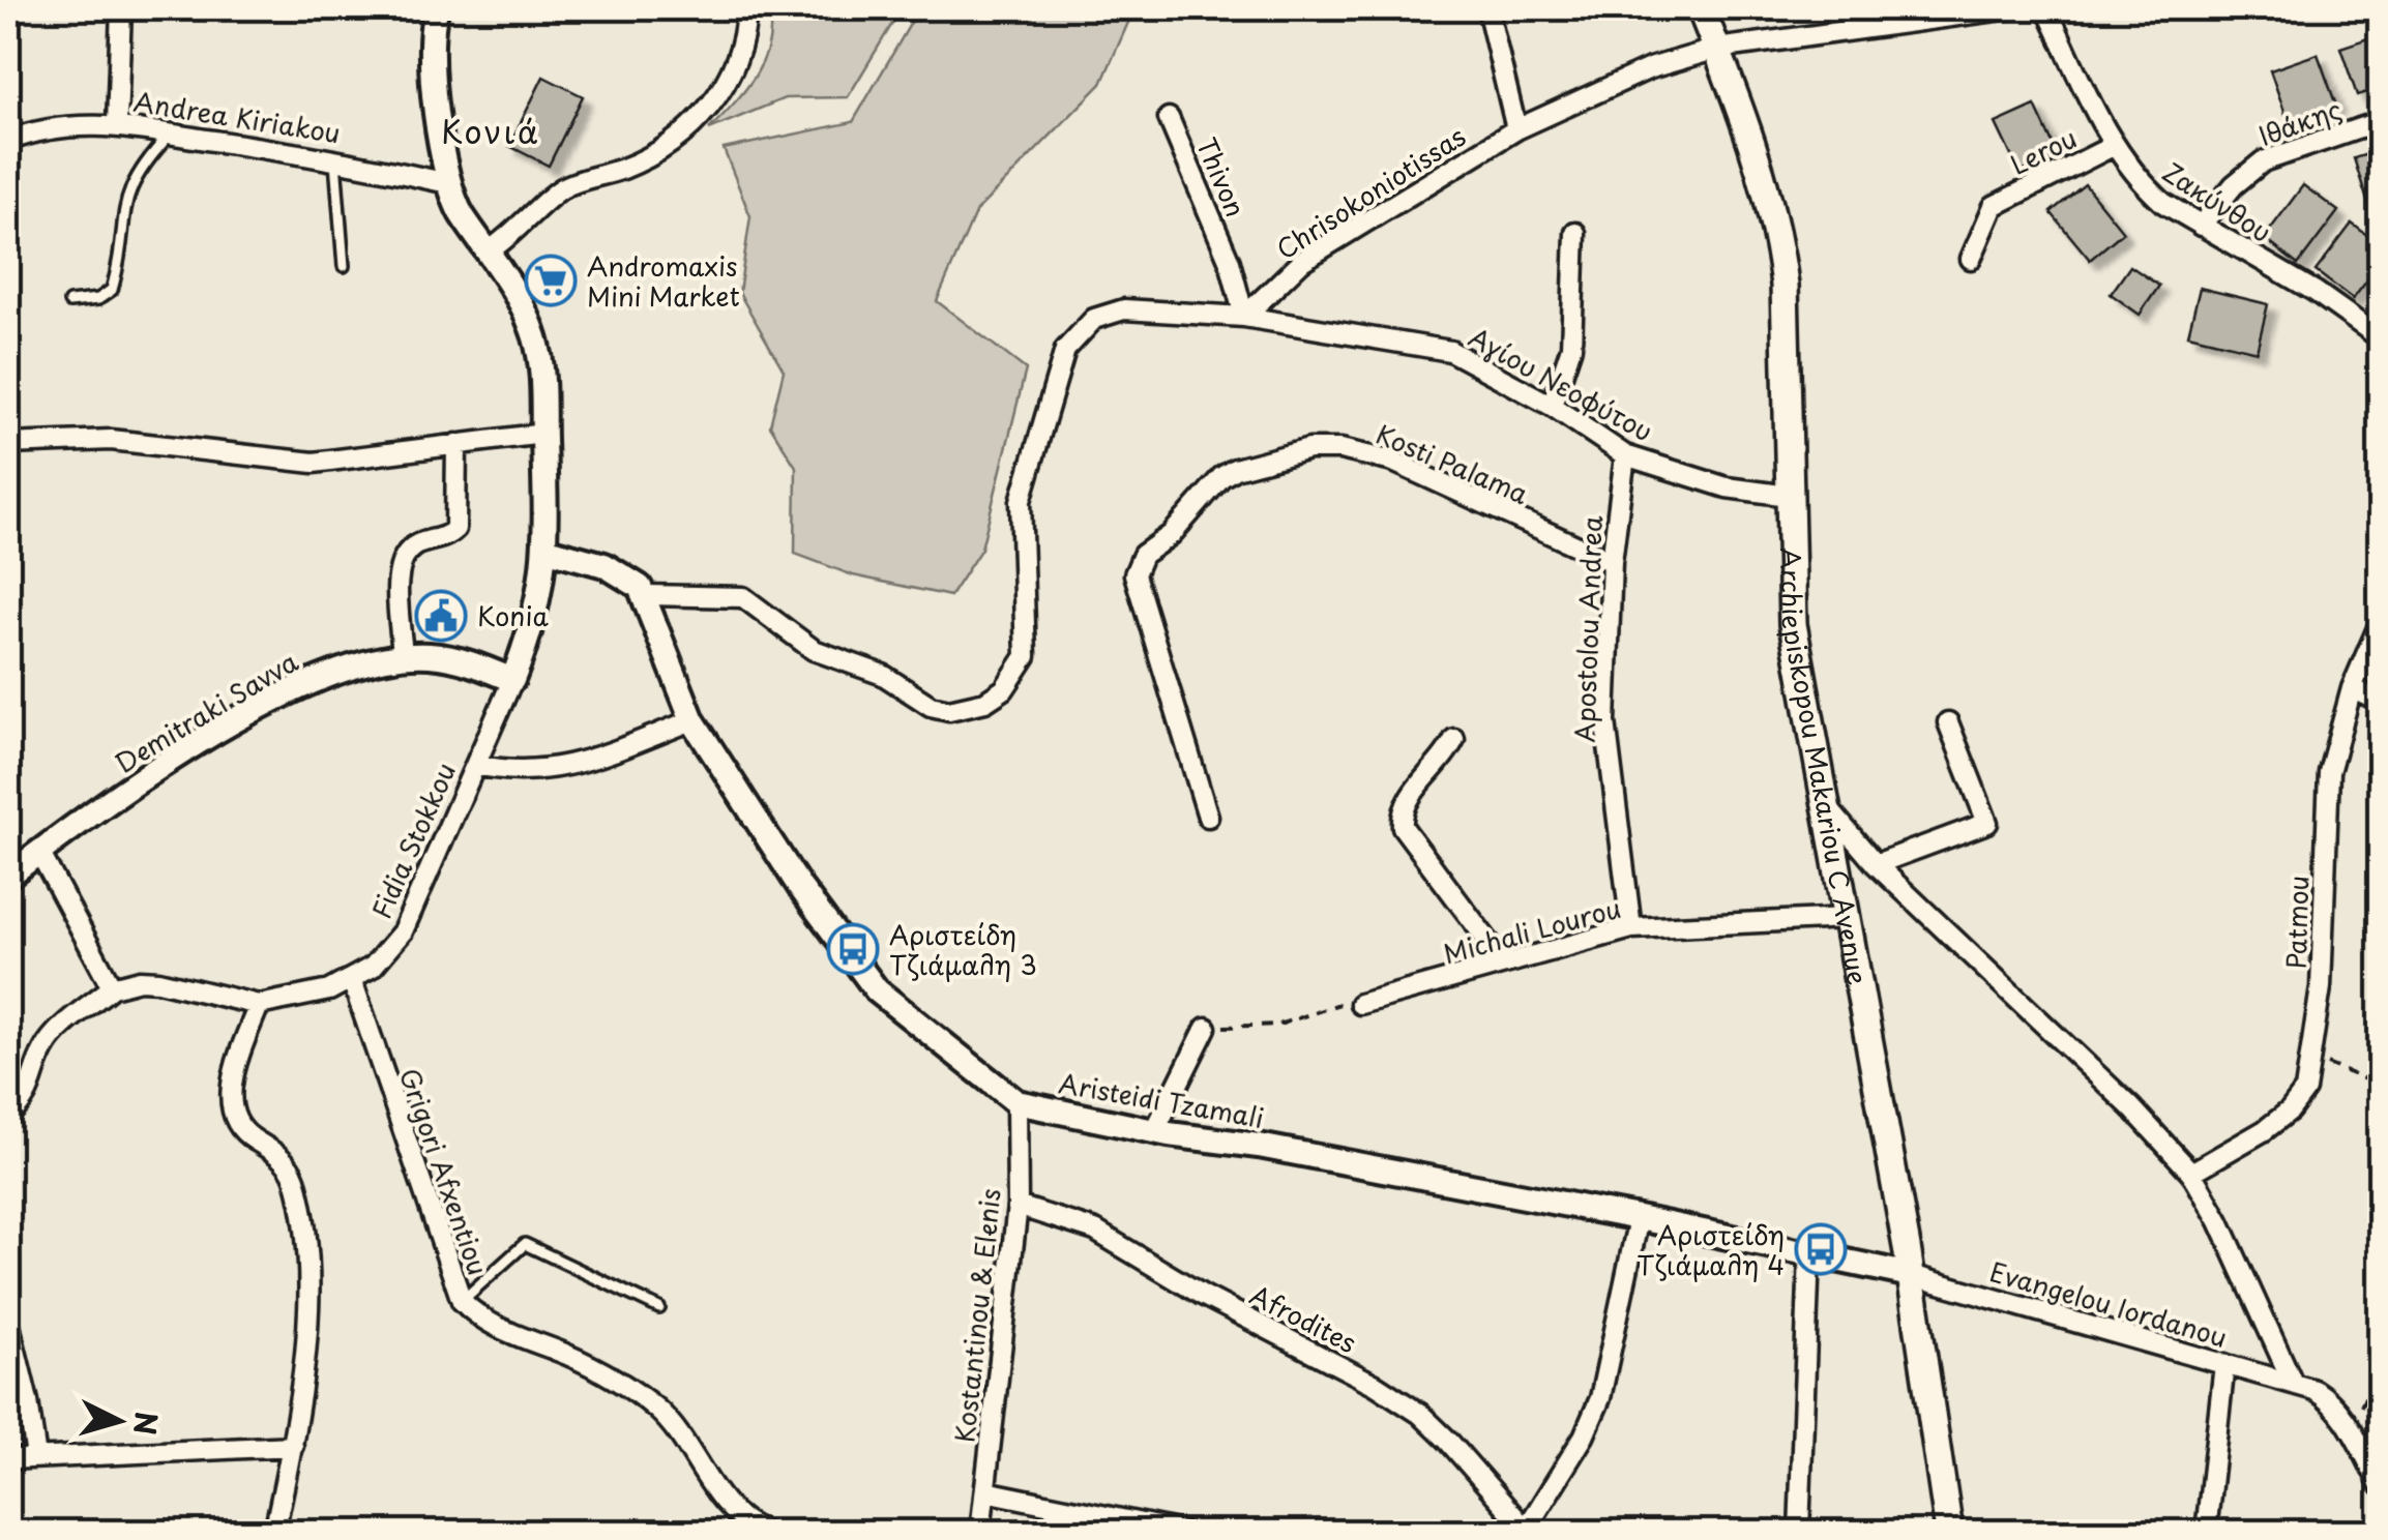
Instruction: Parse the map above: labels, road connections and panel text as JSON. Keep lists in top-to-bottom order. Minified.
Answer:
{"streets":{"main road":["Archiepiskopou Makariou C Avenue"],"street":["Andrea Kiriakou","Ιθάκης","Lerou","Thivon","Chrisokoniotissas","Ζακύνθου","Αγίου Νεοφύτου","Kosti Palama","Apostolou Andrea","Demitraki Savva","Fidia Stokkou","Patmou","Michali Lourou","Aristeidi Tzamali","Grigori Afxentiou","Evangelou Iordanou","Kostantinou & Elenis","Afrodites"]},"crossings":[["Ιθάκης","Ζακύνθου"],["Lerou","Ζακύνθου"],["Thivon","Chrisokoniotissas"],["Thivon","Αγίου Νεοφύτου"],["Chrisokoniotissas","Αγίου Νεοφύτου"],["Chrisokoniotissas","Archiepiskopou Makariou C Avenue"],["Αγίου Νεοφύτου","Apostolou Andrea"],["Αγίου Νεοφύτου","Archiepiskopou Makariou C Avenue"],["Kosti Palama","Apostolou Andrea"],["Apostolou Andrea","Michali Lourou"],["Demitraki Savva","Fidia Stokkou"],["Archiepiskopou Makariou C Avenue","Michali Lourou"],["Archiepiskopou Makariou C Avenue","Aristeidi Tzamali"],["Archiepiskopou Makariou C Avenue","Evangelou Iordanou"],["Fidia Stokkou","Grigori Afxentiou"],["Aristeidi Tzamali","Evangelou Iordanou"],["Aristeidi Tzamali","Kostantinou & Elenis"],["Kostantinou & Elenis","Afrodites"]],"districts":["Κονιά"],"places":{"supermarket":["Andromaxis Mini Market"],"public building":["Konia"],"bus stop":["Αριστείδη Τζιάμαλη 3","Αριστείδη Τζιάμαλη 4"]},"north":"right"}
